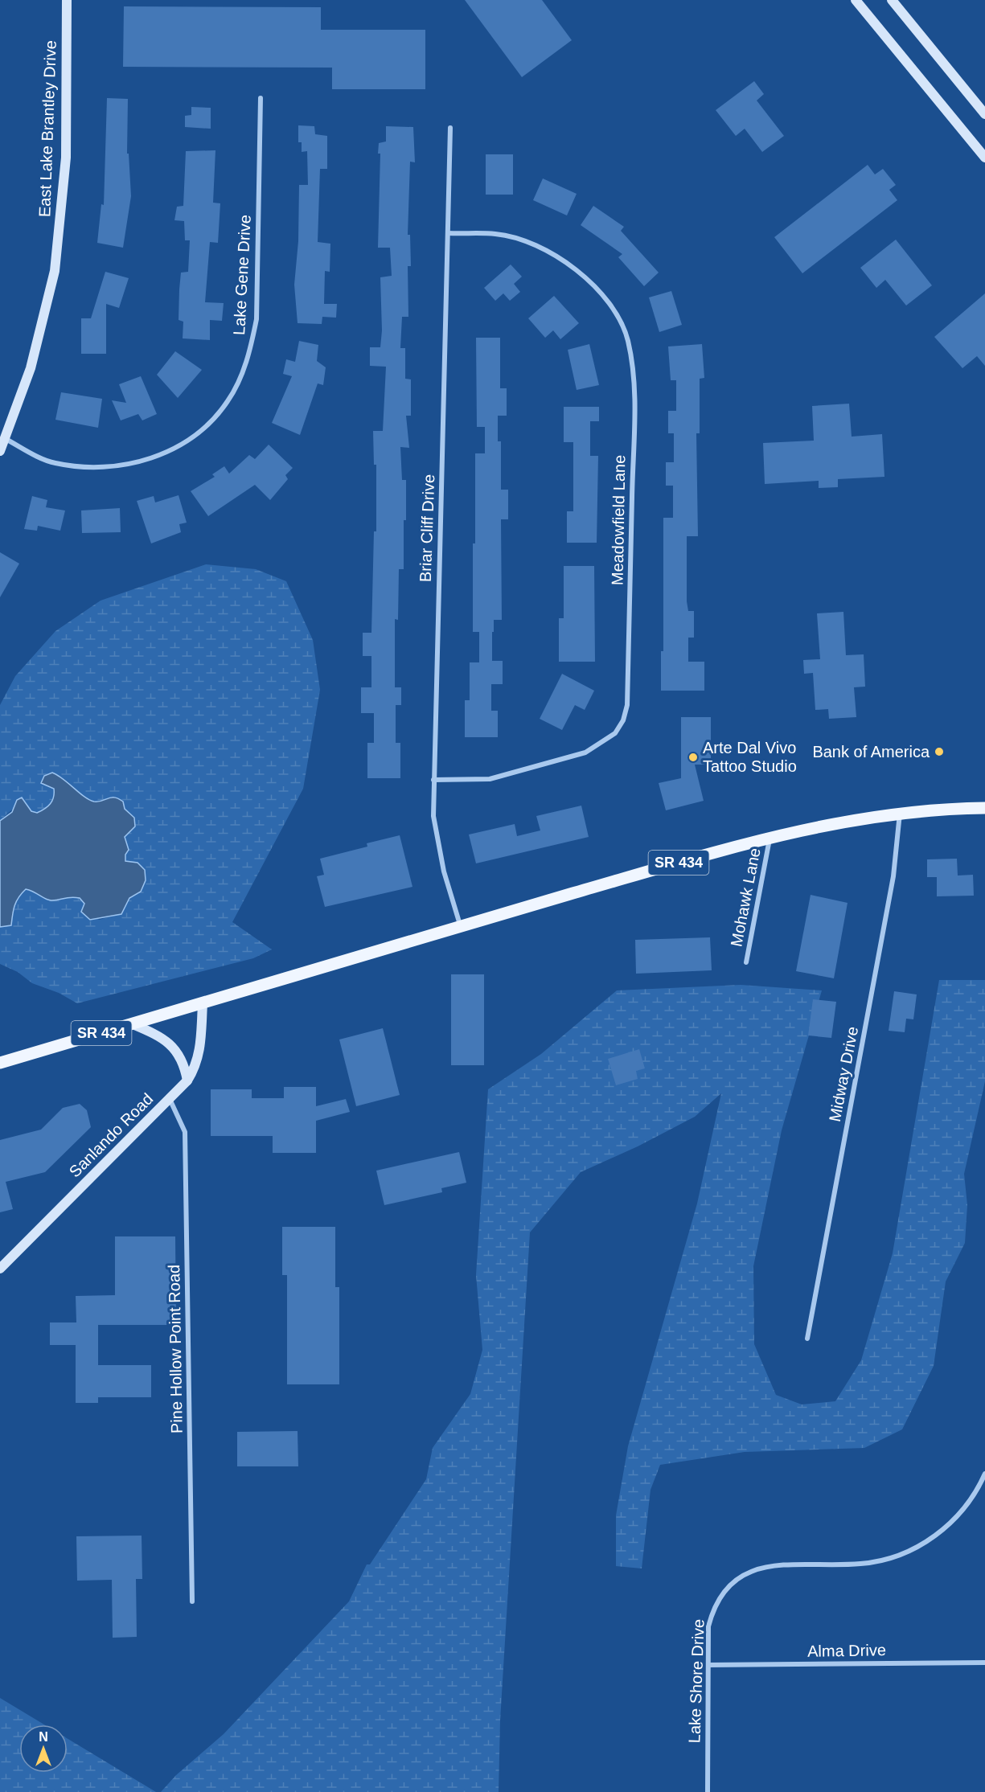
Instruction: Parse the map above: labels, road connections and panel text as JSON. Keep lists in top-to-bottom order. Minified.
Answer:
{"streets":{"main road":["SR 434"],"street":["East Lake Brantley Drive","Lake Gene Drive","Meadowfield Lane","Briar Cliff Drive","Mohawk Lane","Midway Drive","Sanlando Road","Pine Hollow Point Road","Alma Drive","Lake Shore Drive"]},"crossings":[["East Lake Brantley Drive","Lake Gene Drive"],["Meadowfield Lane","Briar Cliff Drive"],["Briar Cliff Drive","SR 434"],["SR 434","Mohawk Lane"],["SR 434","Midway Drive"],["SR 434","Sanlando Road"],["Sanlando Road","Pine Hollow Point Road"],["Alma Drive","Lake Shore Drive"]],"places":["Bank of America","Arte Dal Vivo Tattoo Studio"],"north":"top"}
